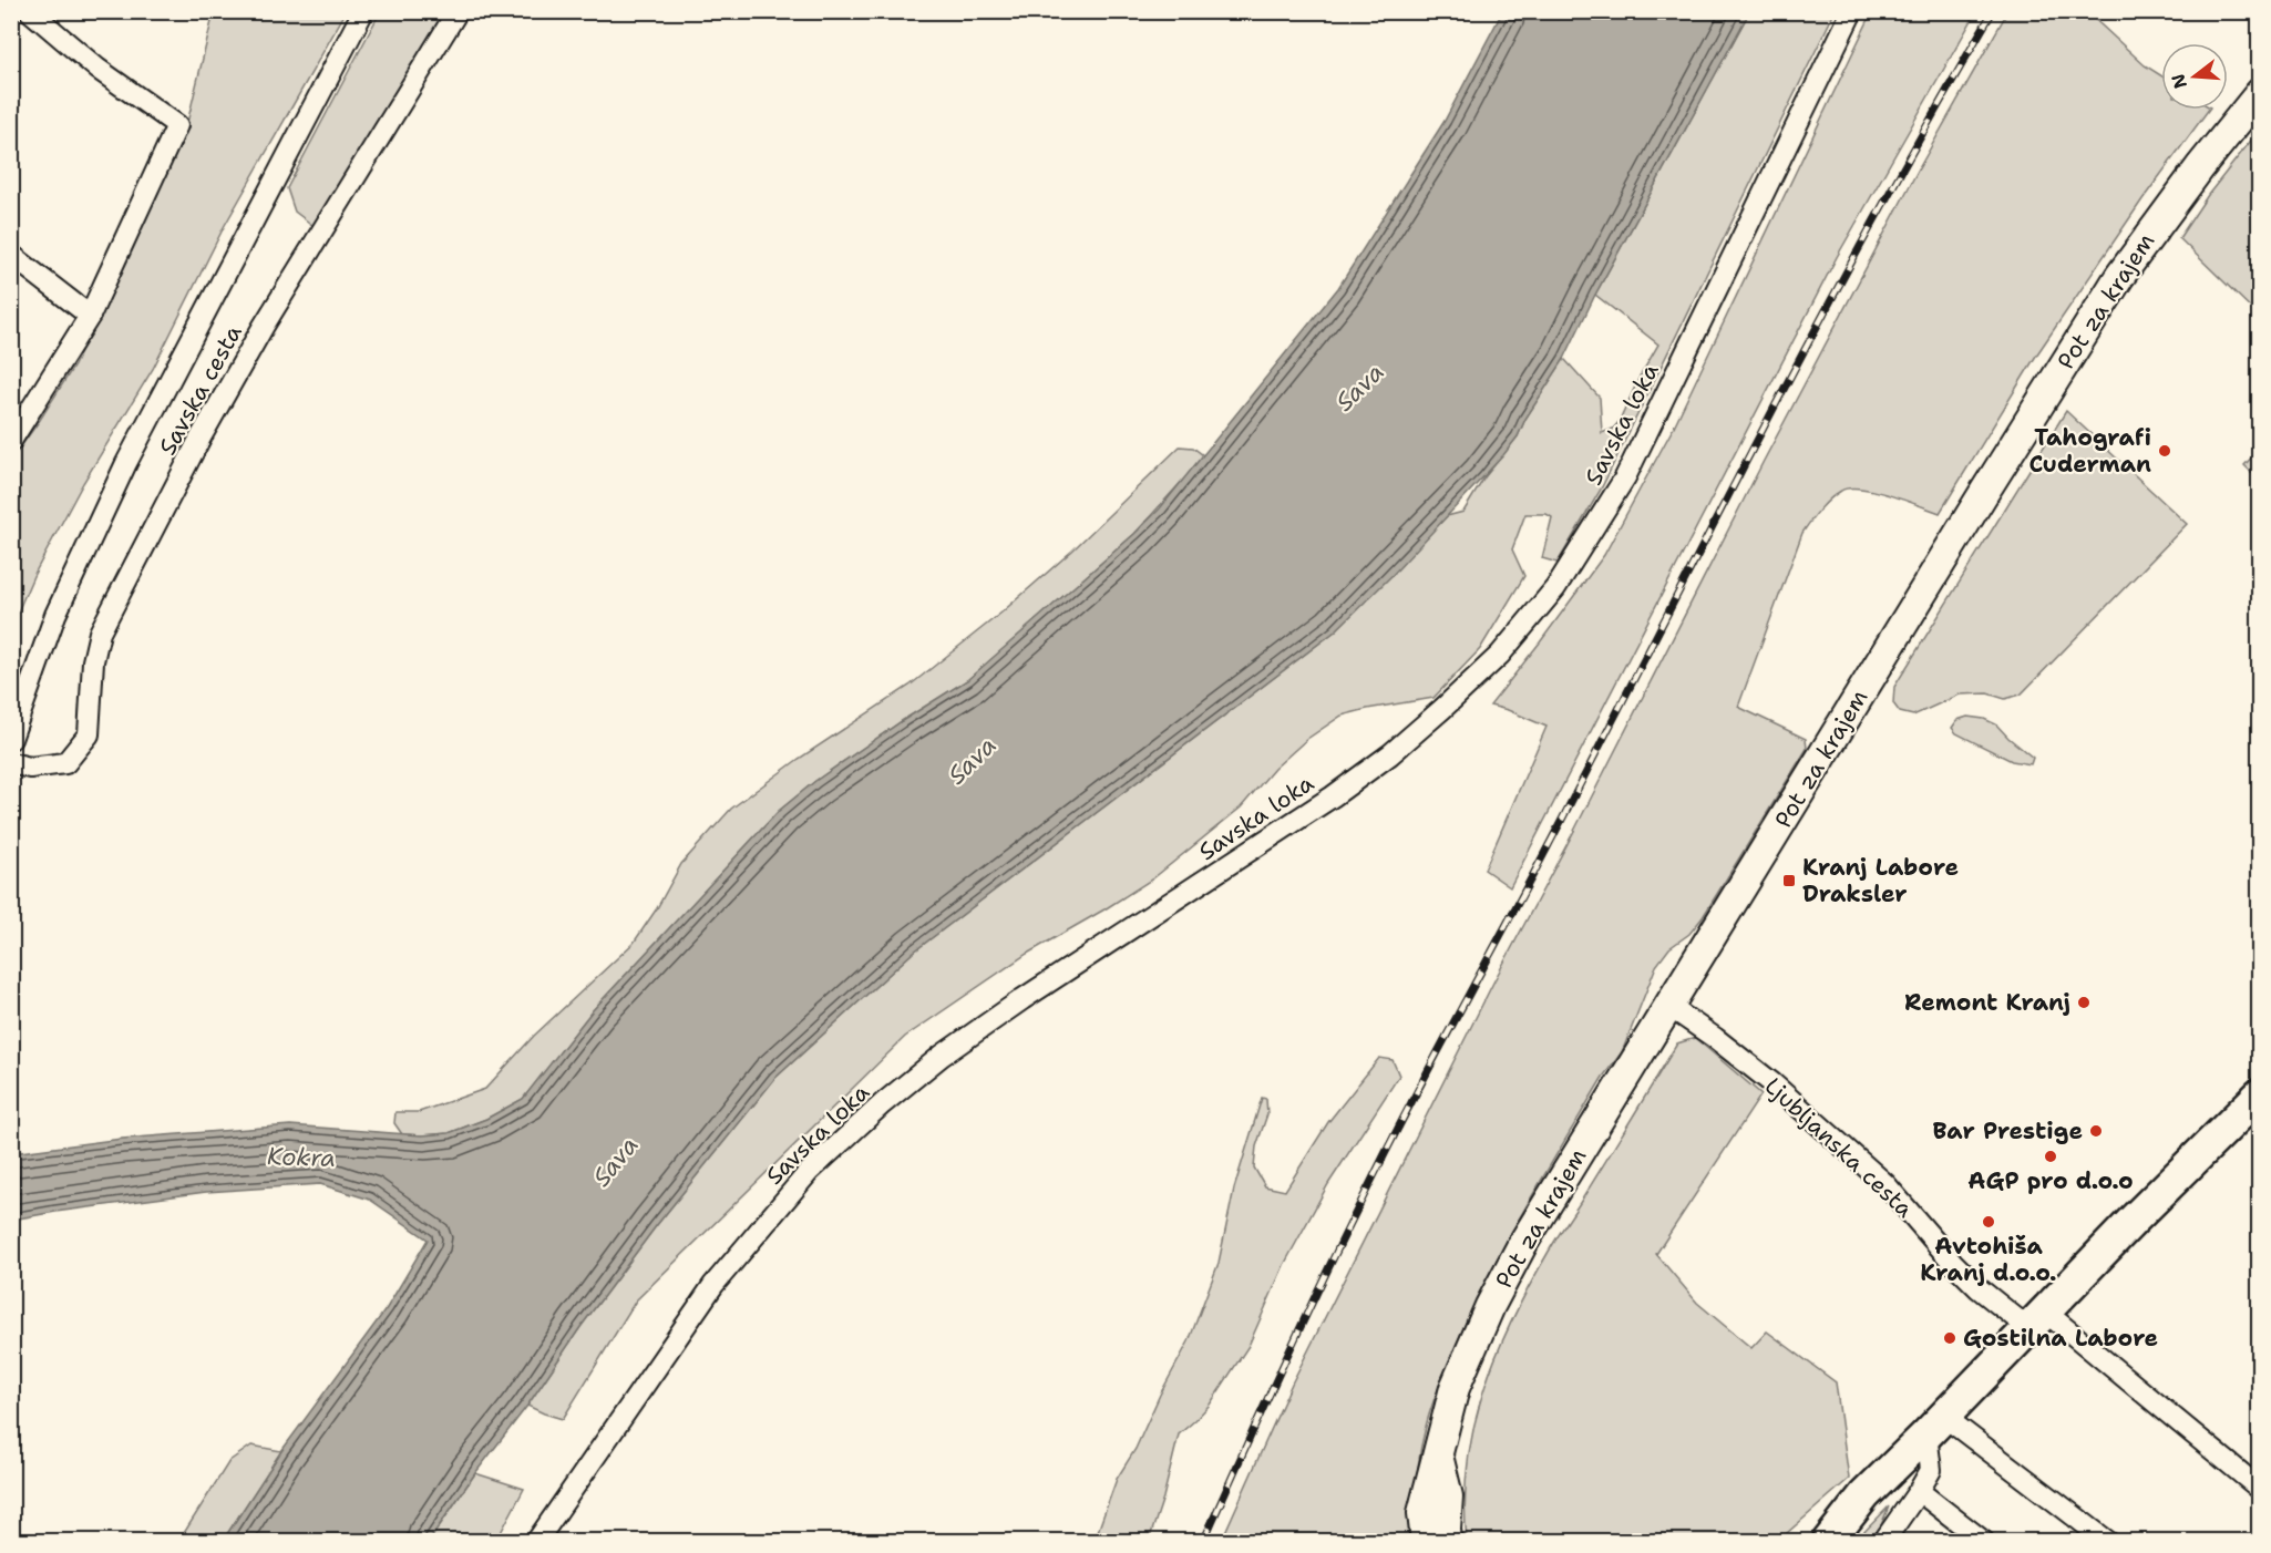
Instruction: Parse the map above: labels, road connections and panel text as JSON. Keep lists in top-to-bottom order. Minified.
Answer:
{"streets":{"street":["Pot za krajem","Savska cesta","Savska loka","Ljubljanska cesta"]},"crossings":[["Pot za krajem","Ljubljanska cesta"]],"water":["Sava","Kokra"],"places":{"other":["Tahografi Cuderman","Remont Kranj","Bar Prestige","AGP pro d.o.o","Avtohiša Kranj d.o.o.","Gostilna Labore"],"transit":["Kranj Labore Draksler"]},"north":"left"}
